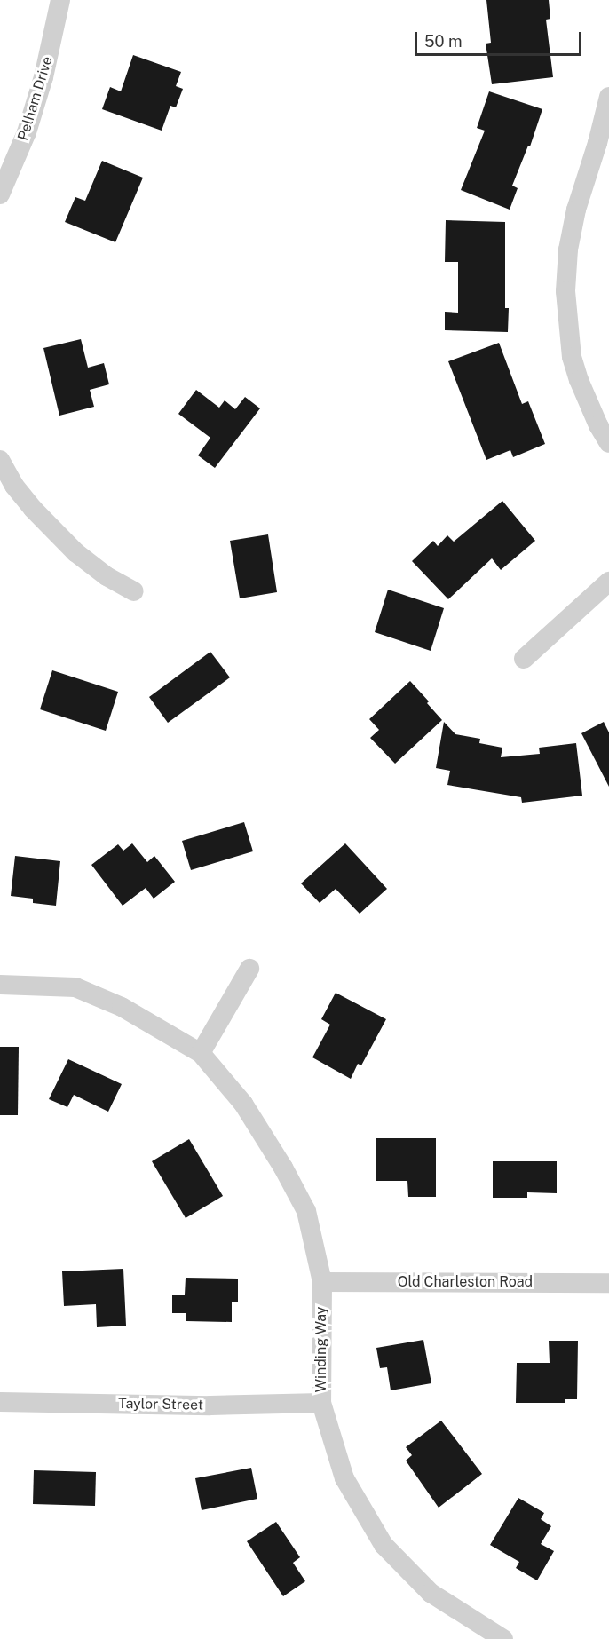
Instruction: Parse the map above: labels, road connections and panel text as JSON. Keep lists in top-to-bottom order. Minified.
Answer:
{"streets":{"street":["Pelham Drive","Old Charleston Road","Winding Way","Taylor Street"]},"crossings":[["Old Charleston Road","Winding Way"],["Winding Way","Taylor Street"]],"scale_bar":"50 m"}
